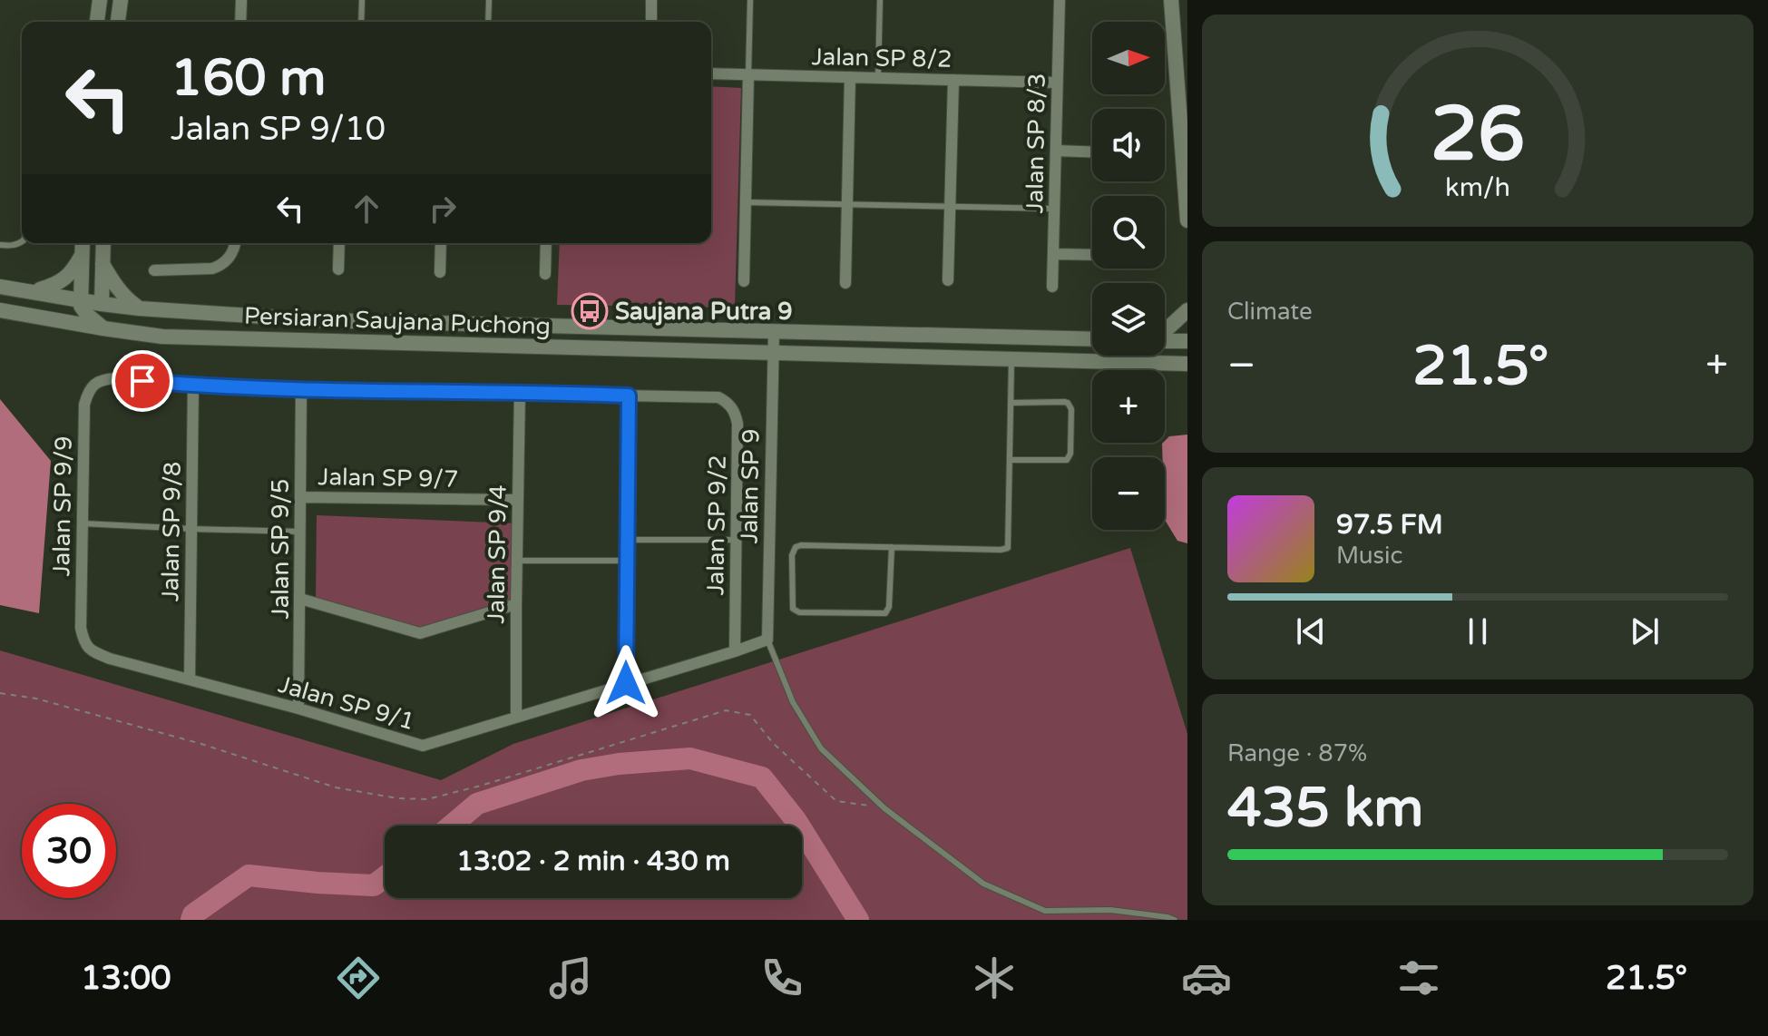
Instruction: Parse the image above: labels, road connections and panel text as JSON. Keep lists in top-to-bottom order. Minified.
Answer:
{"streets":{"street":["Jalan SP 8/2","Jalan SP 8/3","Persiaran Saujana Puchong","Jalan SP 9/7","Jalan SP 9","Jalan SP 9/9","Jalan SP 9/2","Jalan SP 9/8","Jalan SP 9/5","Jalan SP 9/4","Jalan SP 9/1"]},"crossings":[["Jalan SP 8/2","Jalan SP 8/3"],["Persiaran Saujana Puchong","Jalan SP 9"],["Jalan SP 9/7","Jalan SP 9/5"],["Jalan SP 9/7","Jalan SP 9/4"],["Jalan SP 9","Jalan SP 9/1"],["Jalan SP 9/9","Jalan SP 9/8"],["Jalan SP 9/9","Jalan SP 9/1"],["Jalan SP 9/2","Jalan SP 9/1"],["Jalan SP 9/8","Jalan SP 9/1"],["Jalan SP 9/5","Jalan SP 9/1"],["Jalan SP 9/4","Jalan SP 9/1"]],"places":{"bus stop":["Saujana Putra 9"]},"north":"right","page":{"map_buttons":["+","−"],"turn":["160 m","Jalan SP 9/10"],"tile":["Climate",["Range · 87%","435 km"]],"heat":["−","21.5°","+"],"song":["97.5 FM","Music"],"limit":"30","trip":"13:02 · 2 min · 430 m","tabs":["13:00","21.5°"],"gauge":["26","km/h"]}}
